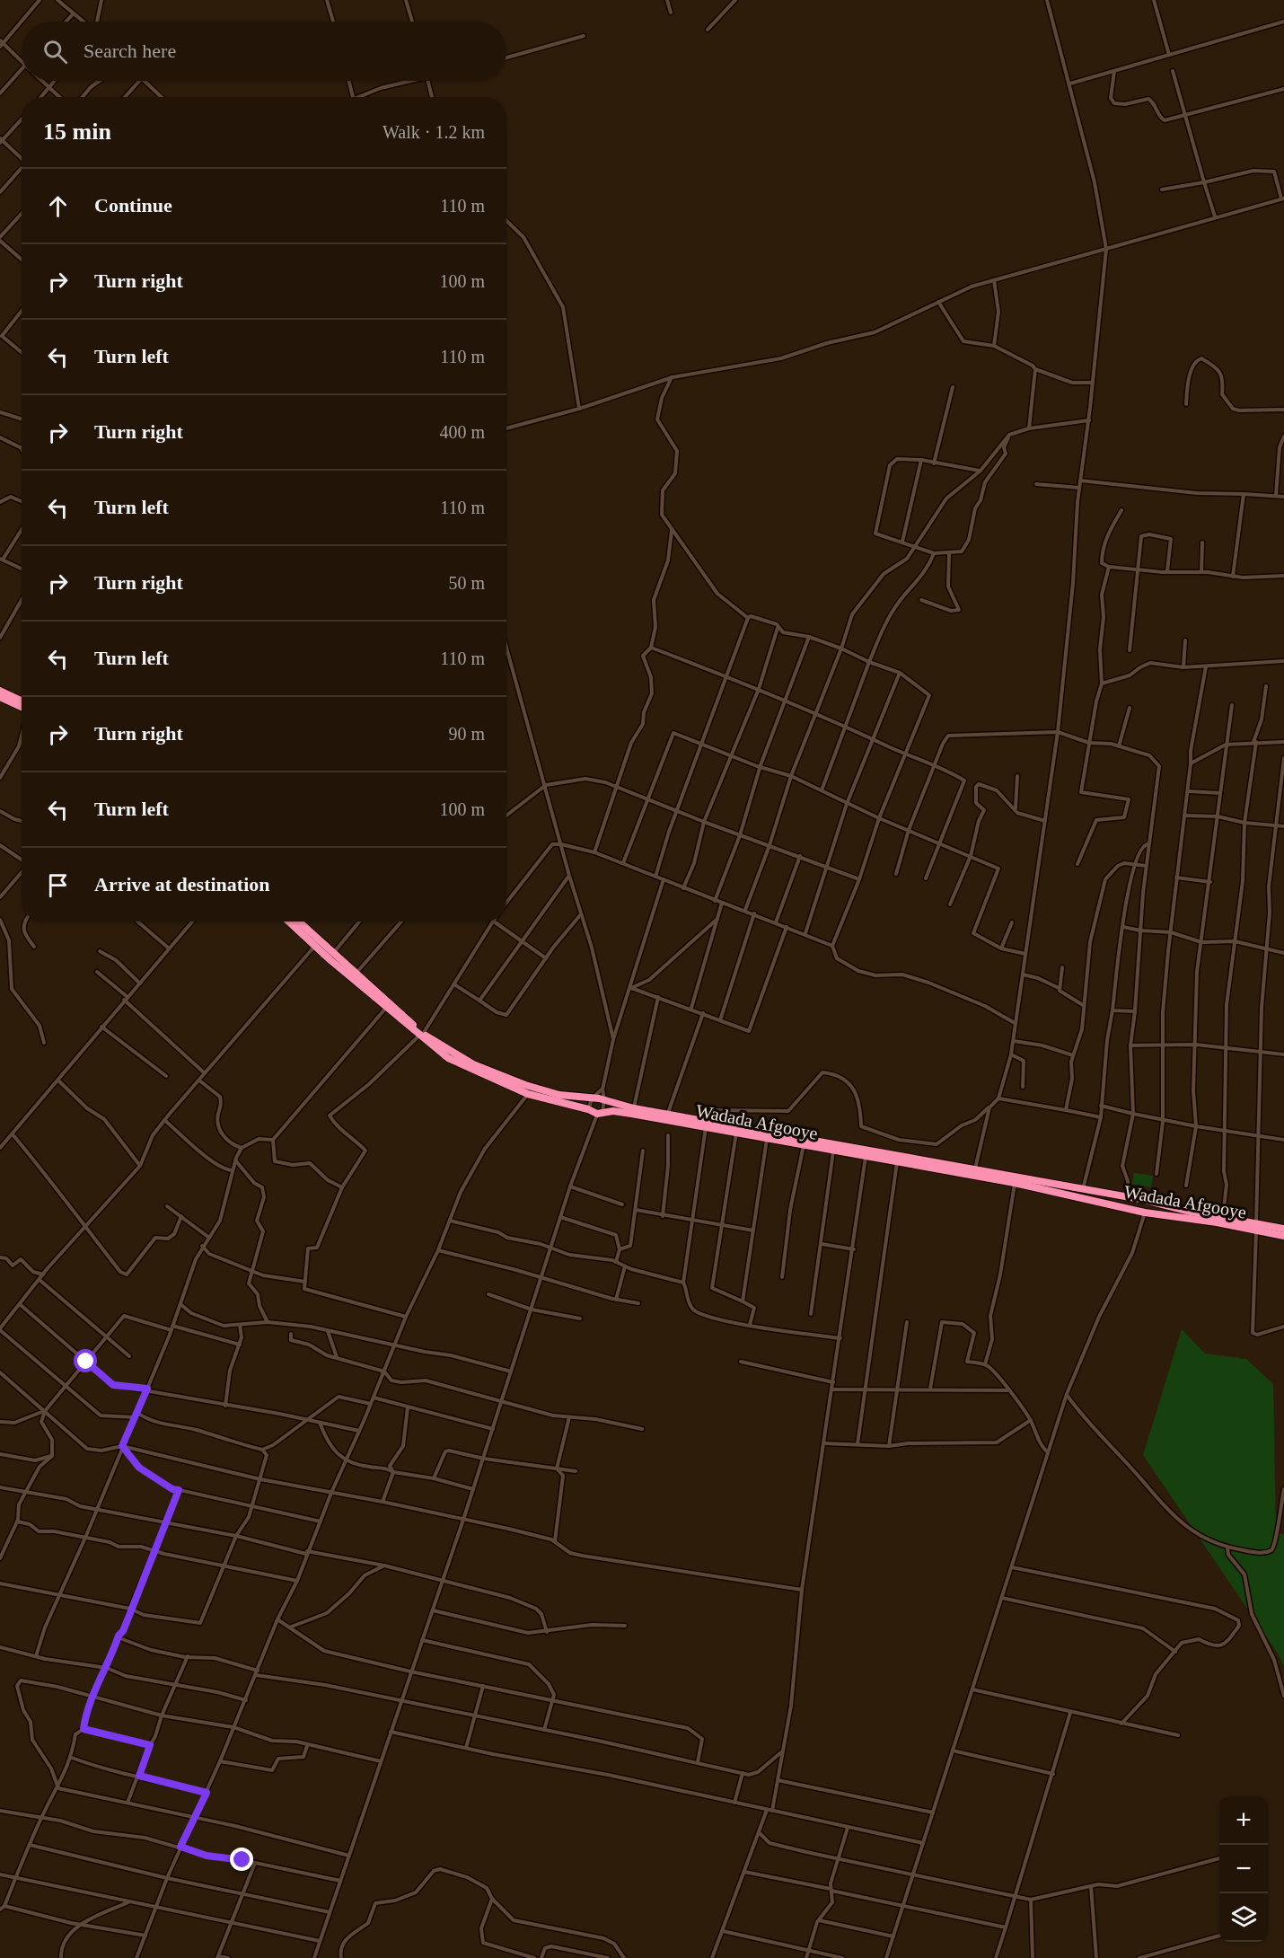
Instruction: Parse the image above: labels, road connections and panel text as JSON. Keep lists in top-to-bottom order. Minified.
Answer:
{"streets":{"highway":["Wadada Afgooye"]},"page":{"search":"Search here","heading":["15 min","Walk · 1.2 km"],"list":[["Continue","110 m"],["Turn right","100 m"],["Turn left","110 m"],["Turn right","400 m"],["Turn left","110 m"],["Turn right","50 m"],["Turn left","110 m"],["Turn right","90 m"],["Turn left","100 m"],"Arrive at destination"],"map_buttons":["+","−"]}}
